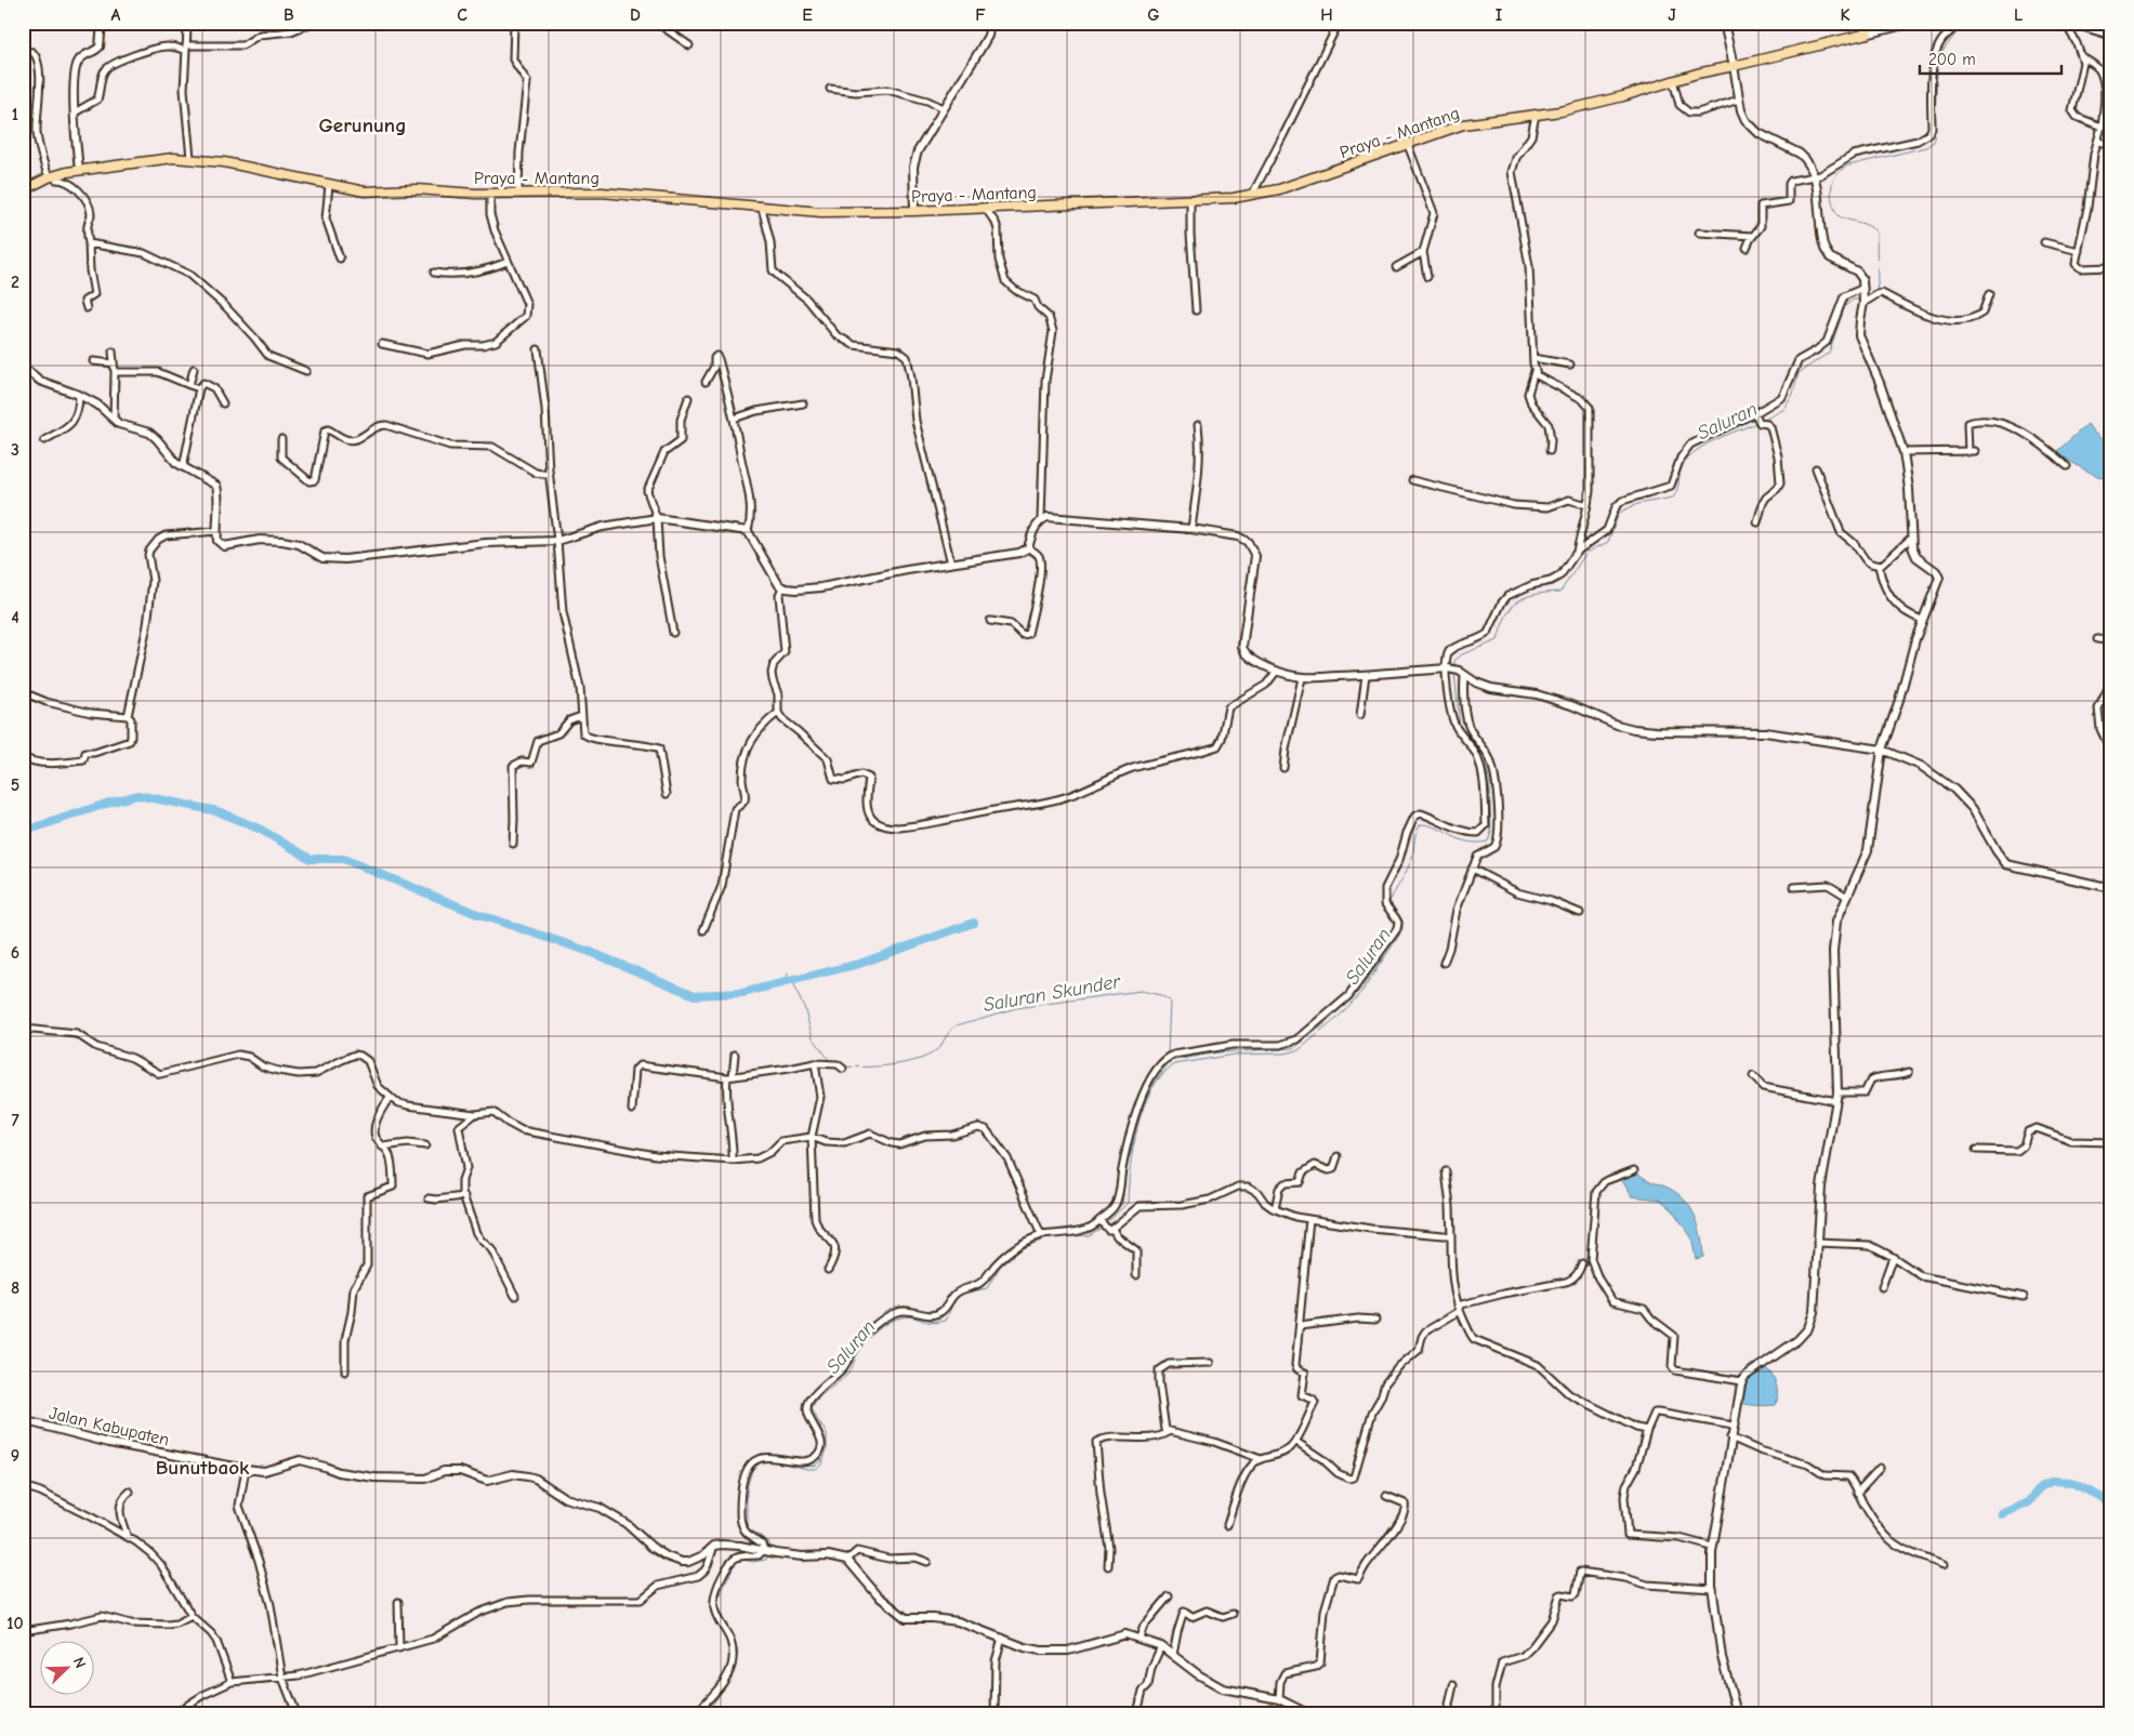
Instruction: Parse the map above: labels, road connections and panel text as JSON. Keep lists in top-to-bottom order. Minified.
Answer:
{"streets":{"main road":["Praya - Mantang"],"street":["Jalan Kabupaten"]},"districts":["Gerunung","Bunutbaok"],"water":["Saluran","Saluran Skunder"],"scale_bar":"200 m","north":"top right","grid":{"columns":["A","B","C","D","E","F","G","H","I","J","K","L"],"rows":["1","2","3","4","5","6","7","8","9","10"]}}
